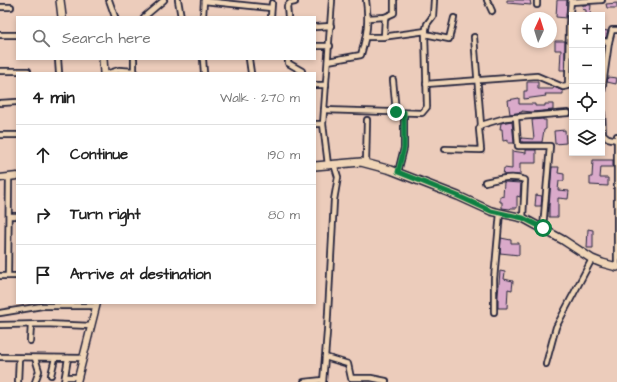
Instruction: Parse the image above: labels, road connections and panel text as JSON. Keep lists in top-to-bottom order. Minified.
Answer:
{"north":"top","page":{"map_buttons":["+","−"],"search":"Search here","heading":["4 min","Walk · 270 m"],"list":[["Continue","190 m"],["Turn right","80 m"],"Arrive at destination"]}}
